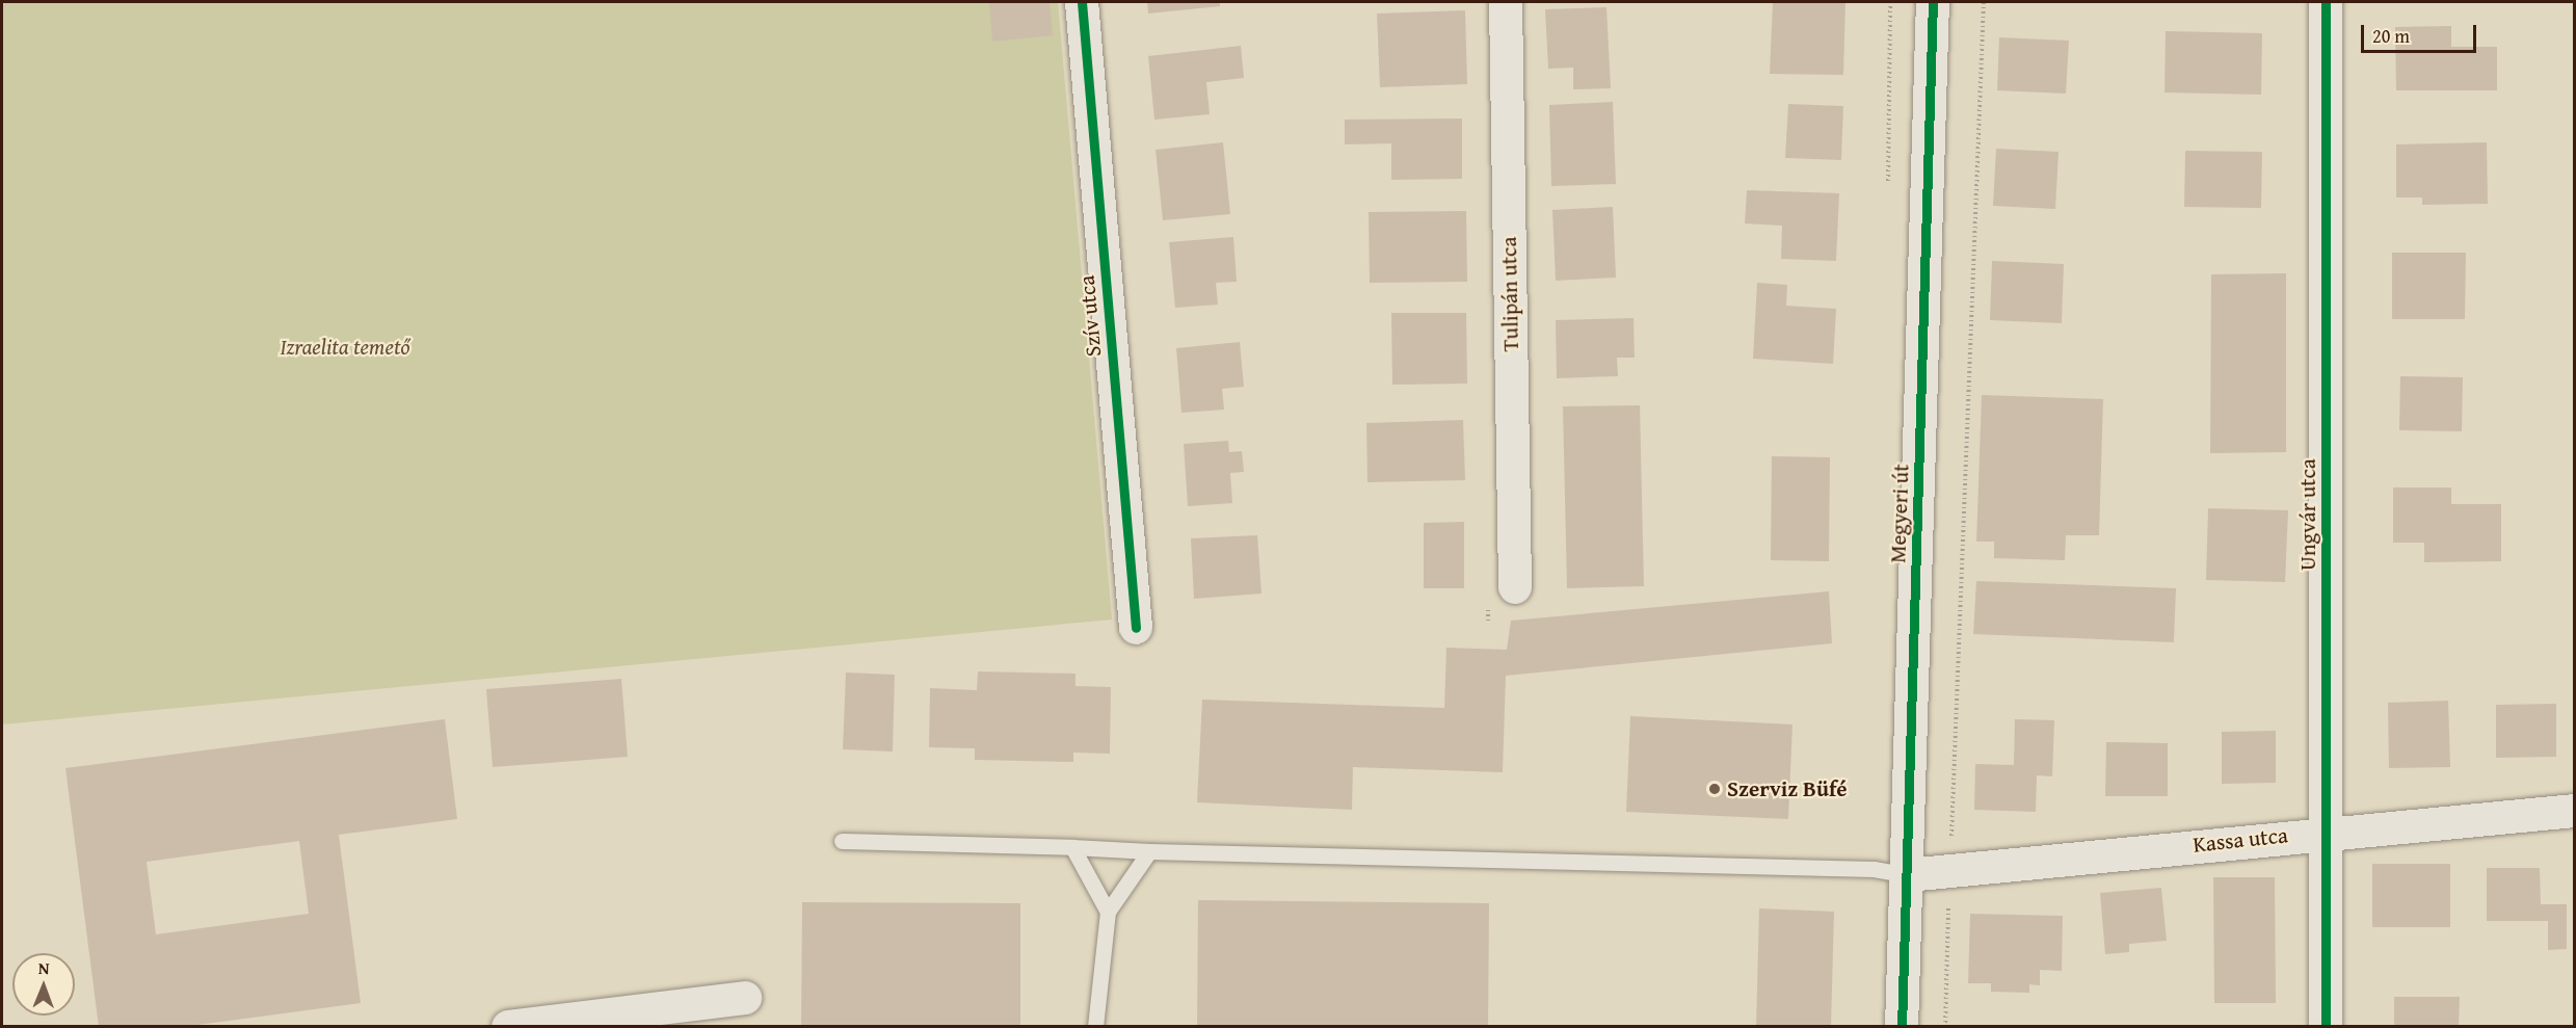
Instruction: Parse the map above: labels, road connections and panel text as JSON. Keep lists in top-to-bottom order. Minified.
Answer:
{"streets":{"street":["Tulipán utca","Szív utca","Megyeri út","Ungvár utca","Kassa utca"]},"crossings":[["Megyeri út","Kassa utca"],["Ungvár utca","Kassa utca"]],"parks":["Izraelita temető"],"places":["Szerviz Büfé"],"scale_bar":"20 m","north":"top"}
